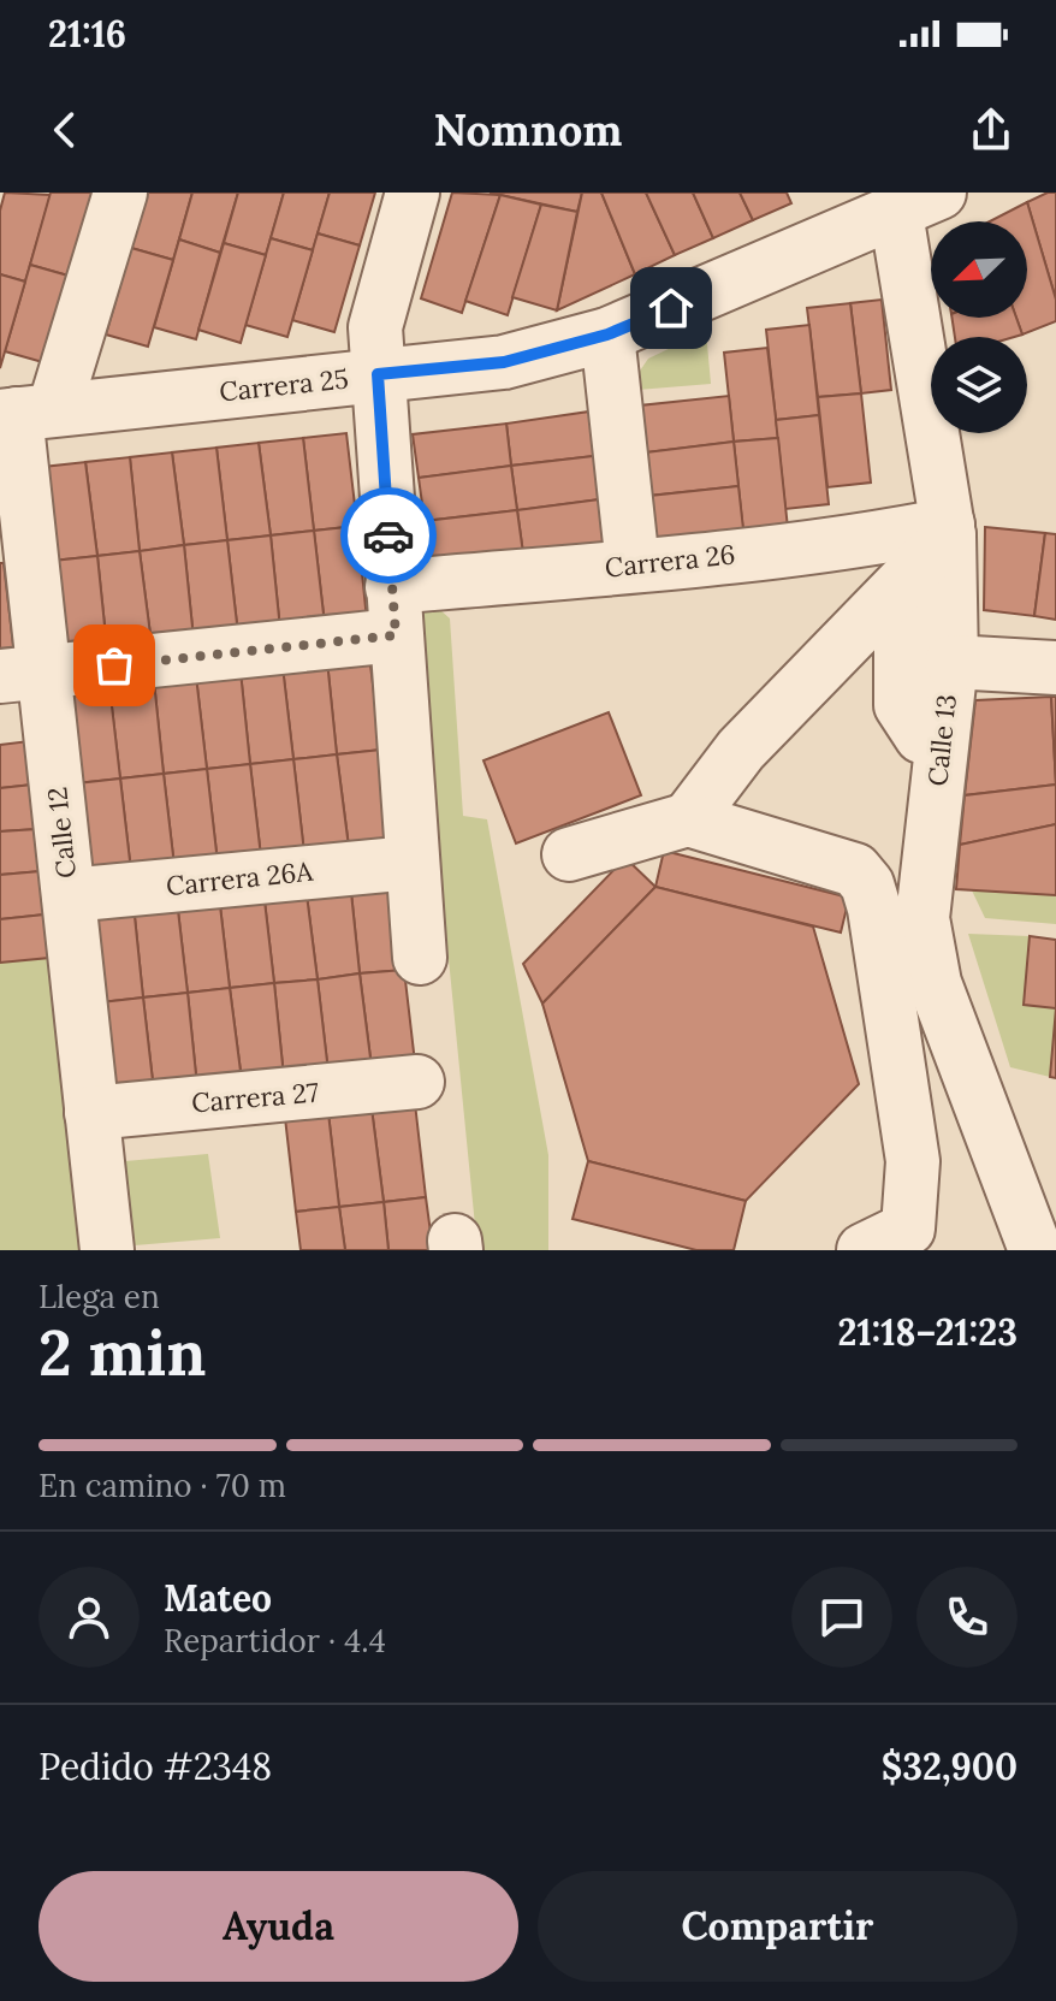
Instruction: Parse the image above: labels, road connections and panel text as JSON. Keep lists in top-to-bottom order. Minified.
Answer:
{"streets":{"street":["Carrera 25","Carrera 26","Calle 13","Calle 12","Carrera 26A","Carrera 27"]},"crossings":[["Carrera 25","Calle 13"],["Carrera 25","Calle 12"],["Carrera 26","Calle 13"],["Carrera 26","Calle 12"],["Calle 12","Carrera 26A"],["Calle 12","Carrera 27"]],"north":"bottom left","page":{"status":"21:16","header":"Nomnom","heading":["2 min","Llega en","21:18–21:23"],"panel":["Mateo","Repartidor · 4.4","Pedido #2348","$32,900"],"bar":"En camino · 70 m","buttons":["Ayuda","Compartir"]}}
